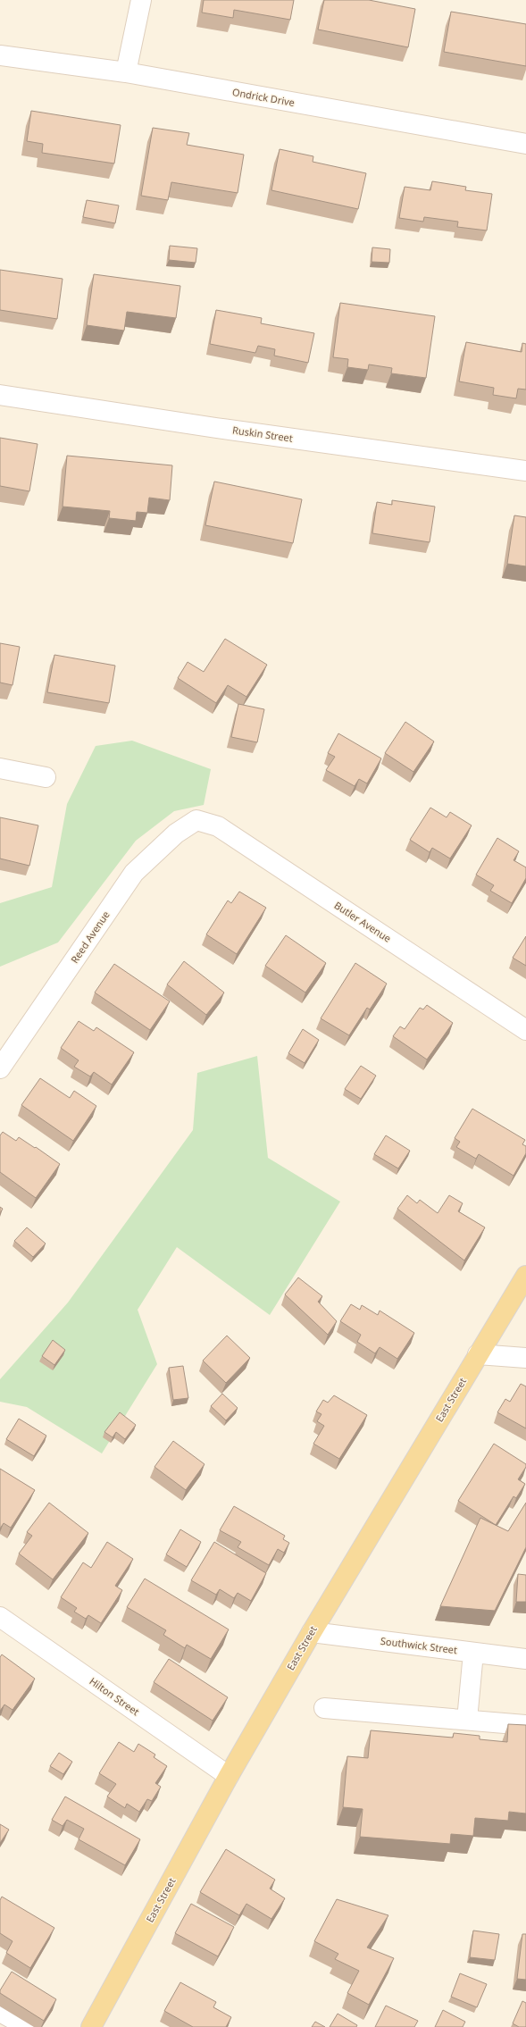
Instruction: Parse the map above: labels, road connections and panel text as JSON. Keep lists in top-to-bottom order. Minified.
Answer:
{"streets":{"main road":["East Street"],"street":["Ondrick Drive","Ruskin Street","Butler Avenue","Reed Avenue","Southwick Street","Hilton Street"]},"crossings":[["Butler Avenue","Reed Avenue"],["East Street","Southwick Street"],["East Street","Hilton Street"]]}
